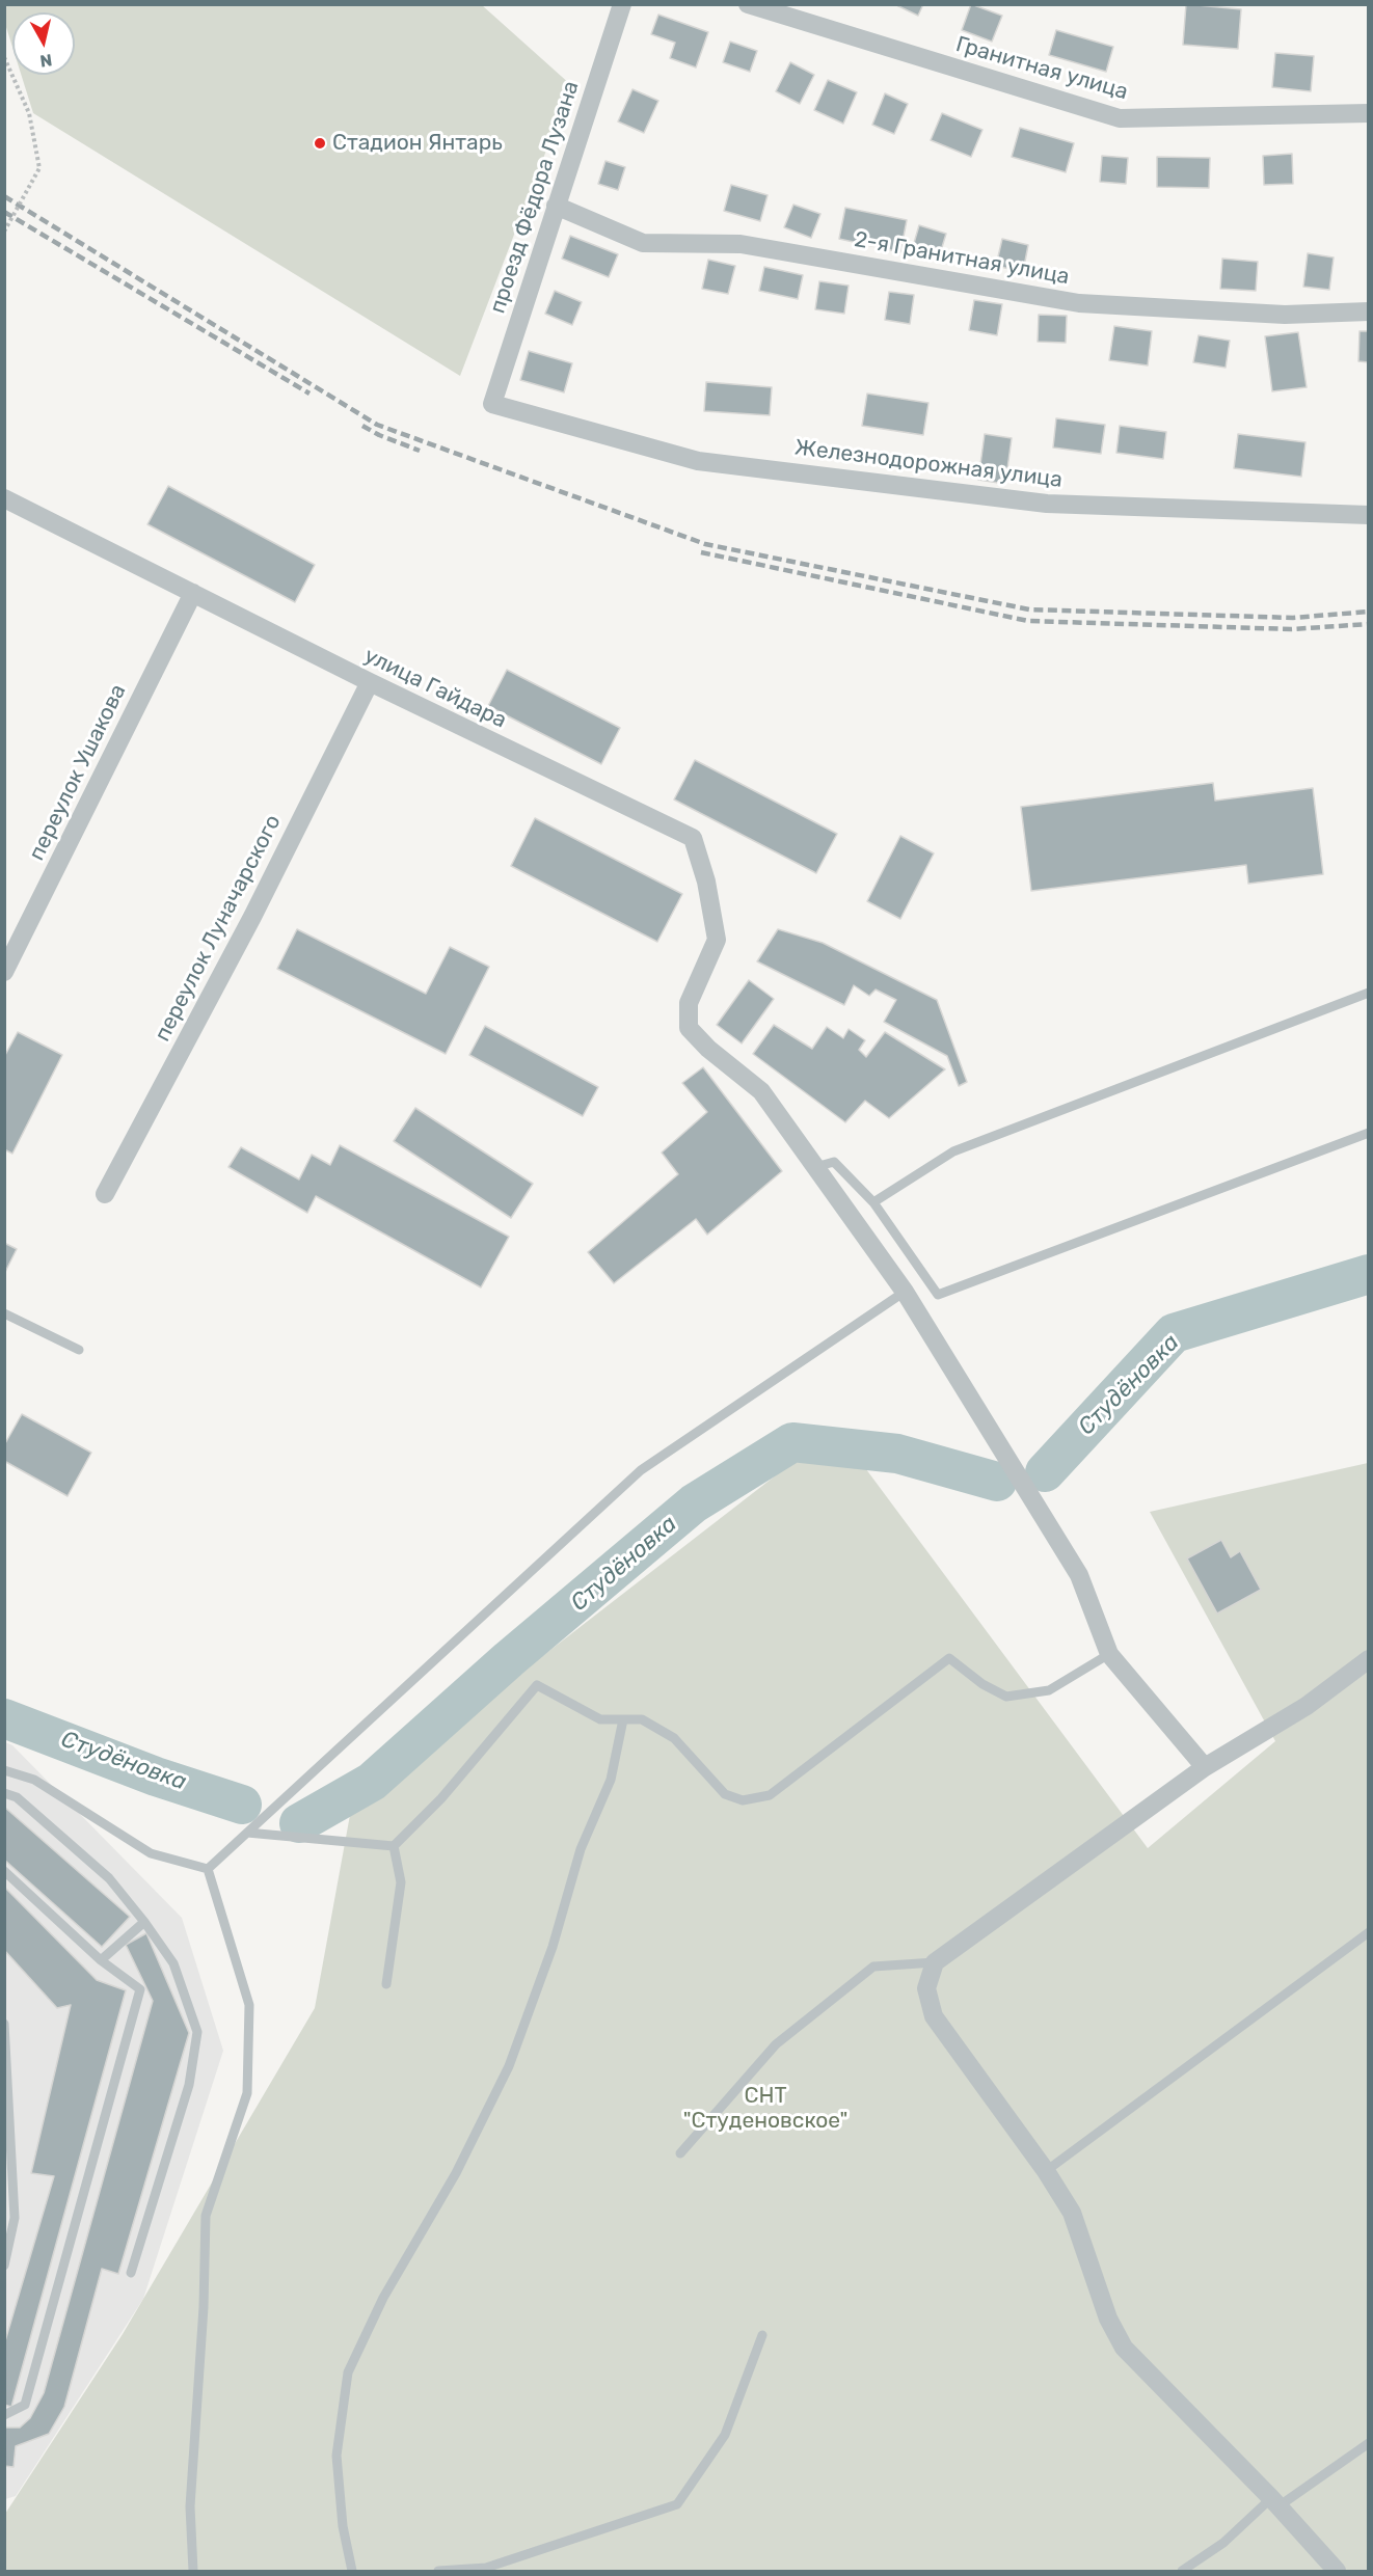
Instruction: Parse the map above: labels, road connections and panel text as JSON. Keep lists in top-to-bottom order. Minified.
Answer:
{"streets":{"street":["Гранитная улица","проезд Фёдора Лузана","2-я Гранитная улица","Железнодорожная улица","улица Гайдара","переулок Ушакова","переулок Луначарского"]},"crossings":[["проезд Фёдора Лузана","2-я Гранитная улица"],["проезд Фёдора Лузана","Железнодорожная улица"],["улица Гайдара","переулок Ушакова"],["улица Гайдара","переулок Луначарского"]],"water":["Студёновка"],"parks":["СНТ \"Студеновское\""],"places":["Стадион Янтарь"],"north":"bottom"}
